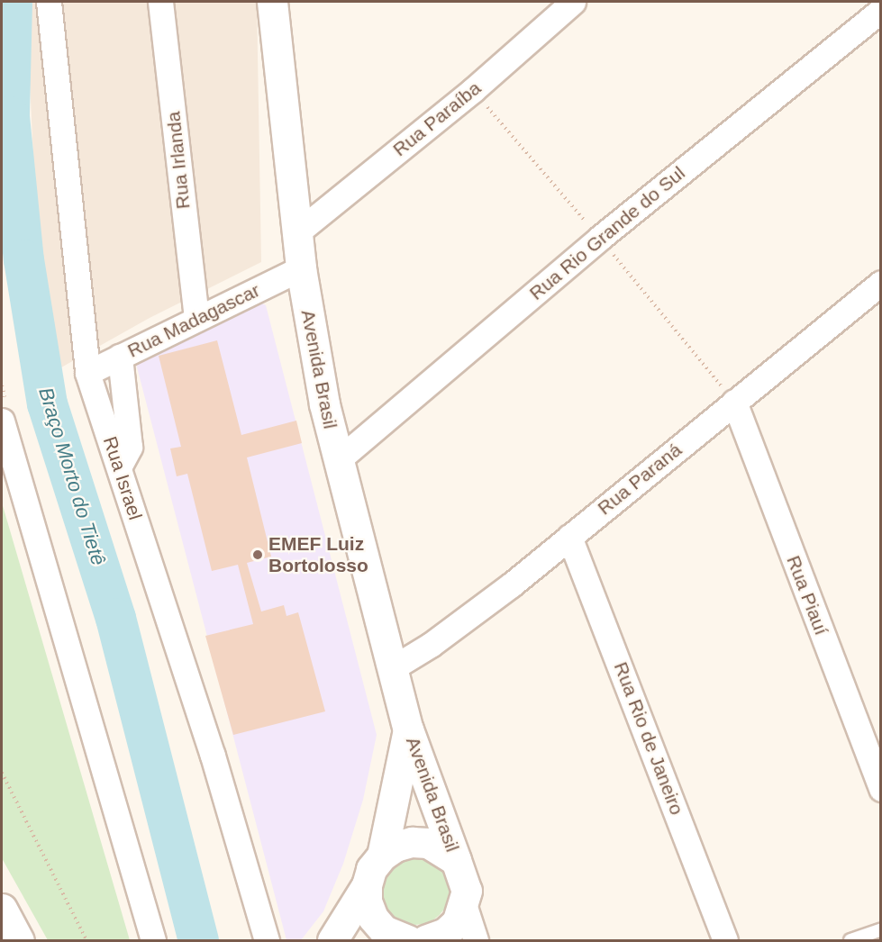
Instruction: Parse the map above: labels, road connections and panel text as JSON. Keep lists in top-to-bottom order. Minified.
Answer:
{"streets":{"main road":["Avenida Brasil"],"street":["Rua Paraíba","Rua Irlanda","Rua Rio Grande do Sul","Rua Madagascar","Rua Israel","Rua Paraná","Rua Piauí","Rua Rio de Janeiro"]},"crossings":[["Rua Paraíba","Avenida Brasil"],["Rua Irlanda","Rua Madagascar"],["Rua Rio Grande do Sul","Avenida Brasil"],["Rua Madagascar","Avenida Brasil"],["Rua Madagascar","Rua Israel"],["Avenida Brasil","Rua Paraná"],["Rua Paraná","Rua Piauí"],["Rua Paraná","Rua Rio de Janeiro"]],"water":["Braço Morto do Tietê"],"places":["EMEF Luiz Bortolosso"]}
